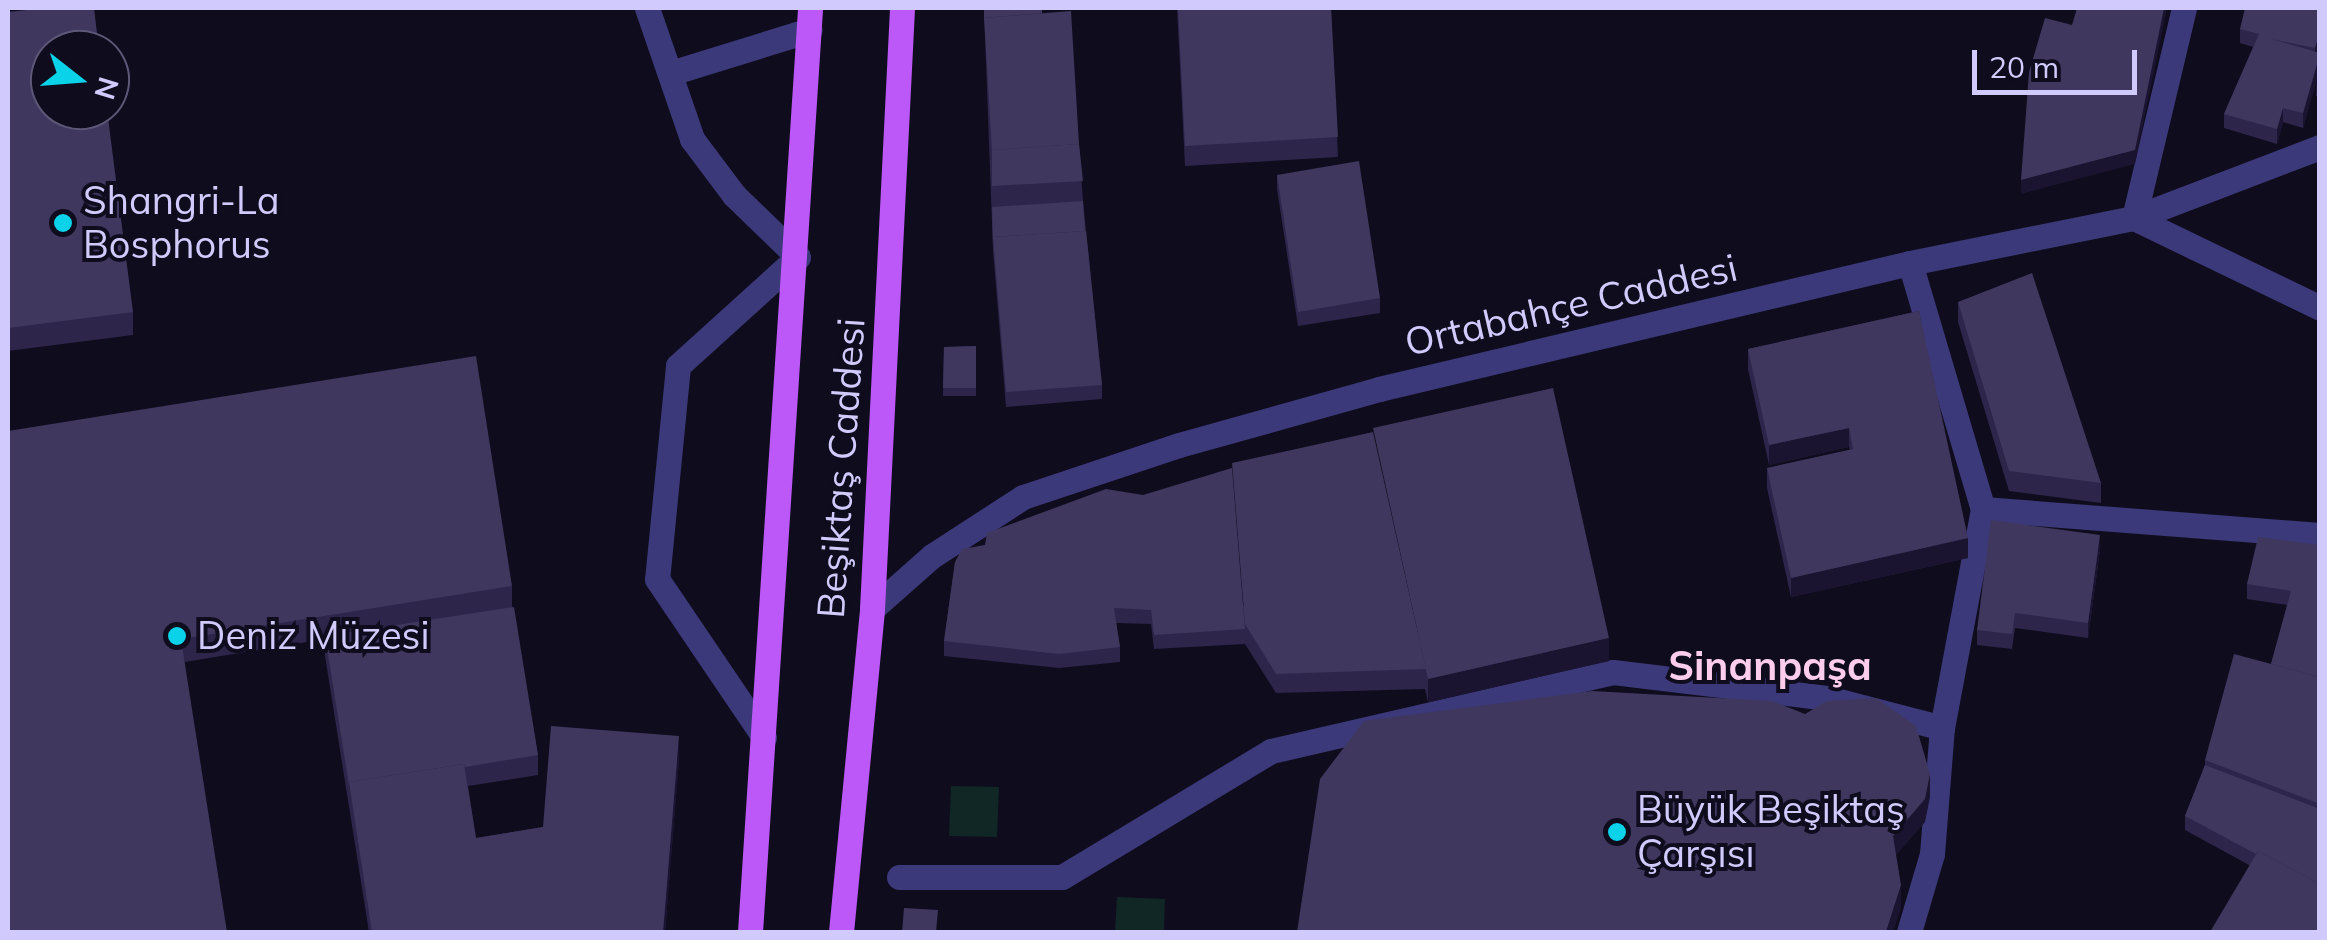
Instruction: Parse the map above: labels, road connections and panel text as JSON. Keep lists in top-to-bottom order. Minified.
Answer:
{"streets":{"main road":["Beşiktaş Caddesi"],"street":["Ortabahçe Caddesi"]},"crossings":[["Ortabahçe Caddesi","Beşiktaş Caddesi"]],"districts":["Sinanpaşa"],"places":["Shangri-La Bosphorus","Deniz Müzesi","Büyük Beşiktaş Çarşısı"],"scale_bar":"20 m","north":"right"}
